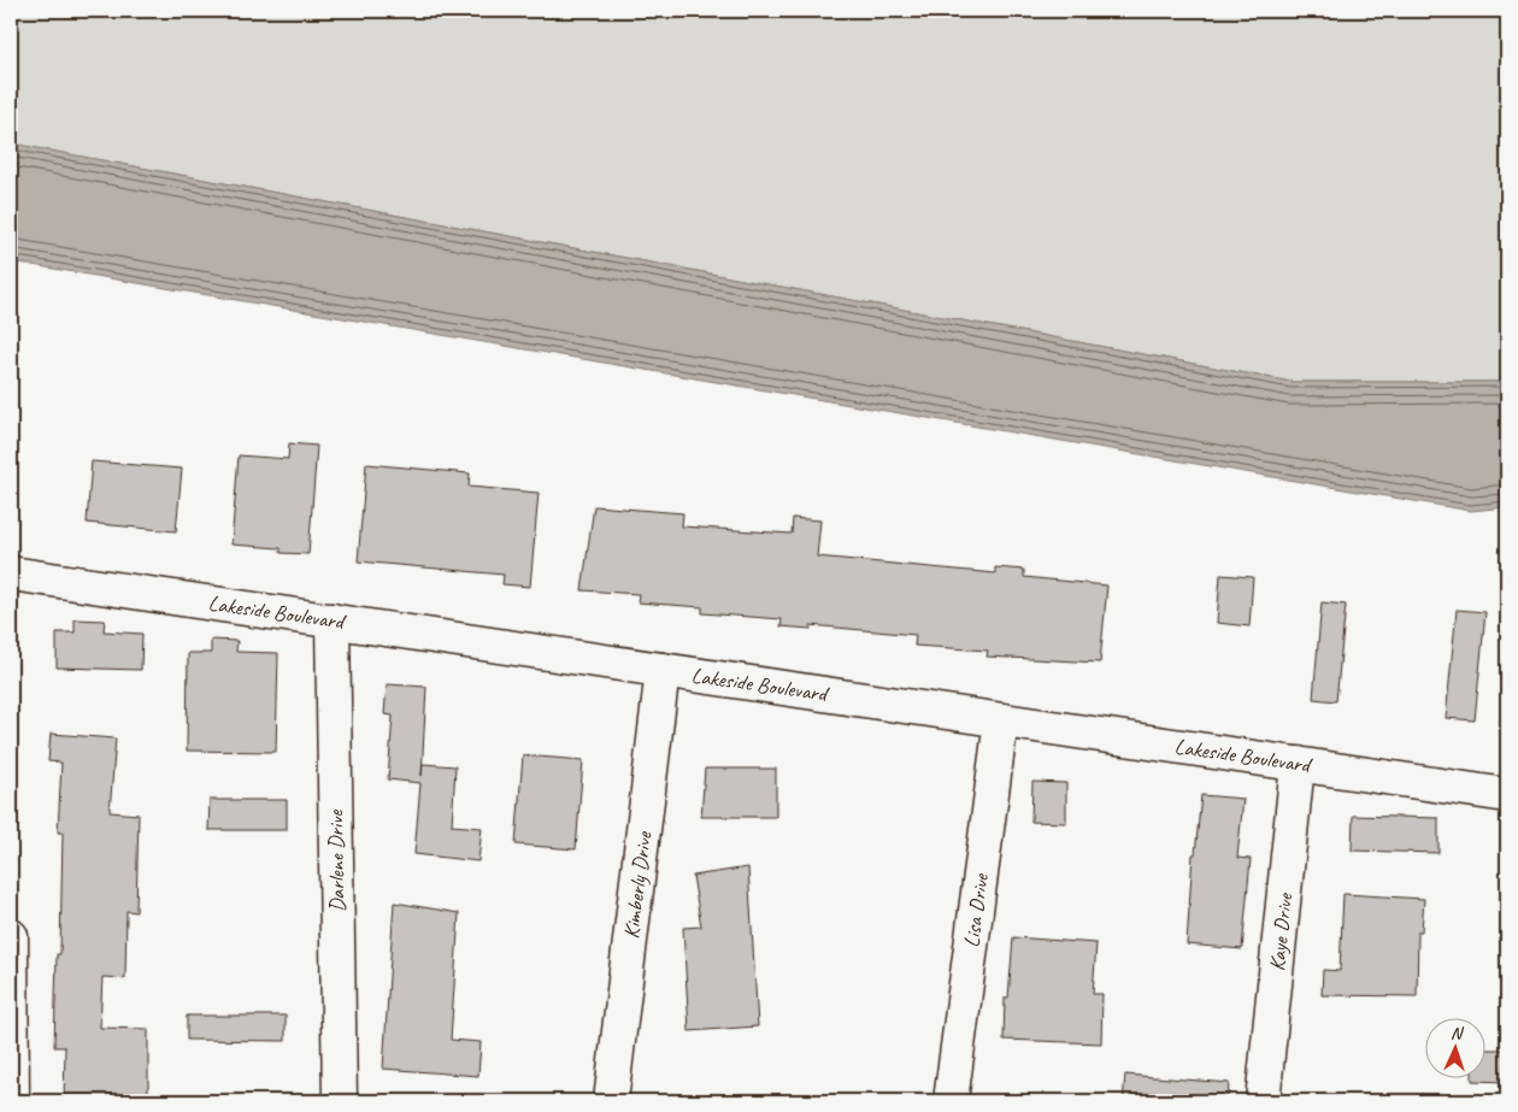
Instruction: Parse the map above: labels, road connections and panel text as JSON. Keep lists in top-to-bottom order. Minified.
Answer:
{"streets":{"lane":["Lakeside Boulevard","Darlene Drive","Kimberly Drive","Lisa Drive","Kaye Drive"]},"crossings":[["Lakeside Boulevard","Darlene Drive"],["Lakeside Boulevard","Kimberly Drive"],["Lakeside Boulevard","Lisa Drive"],["Lakeside Boulevard","Kaye Drive"]],"north":"top"}
